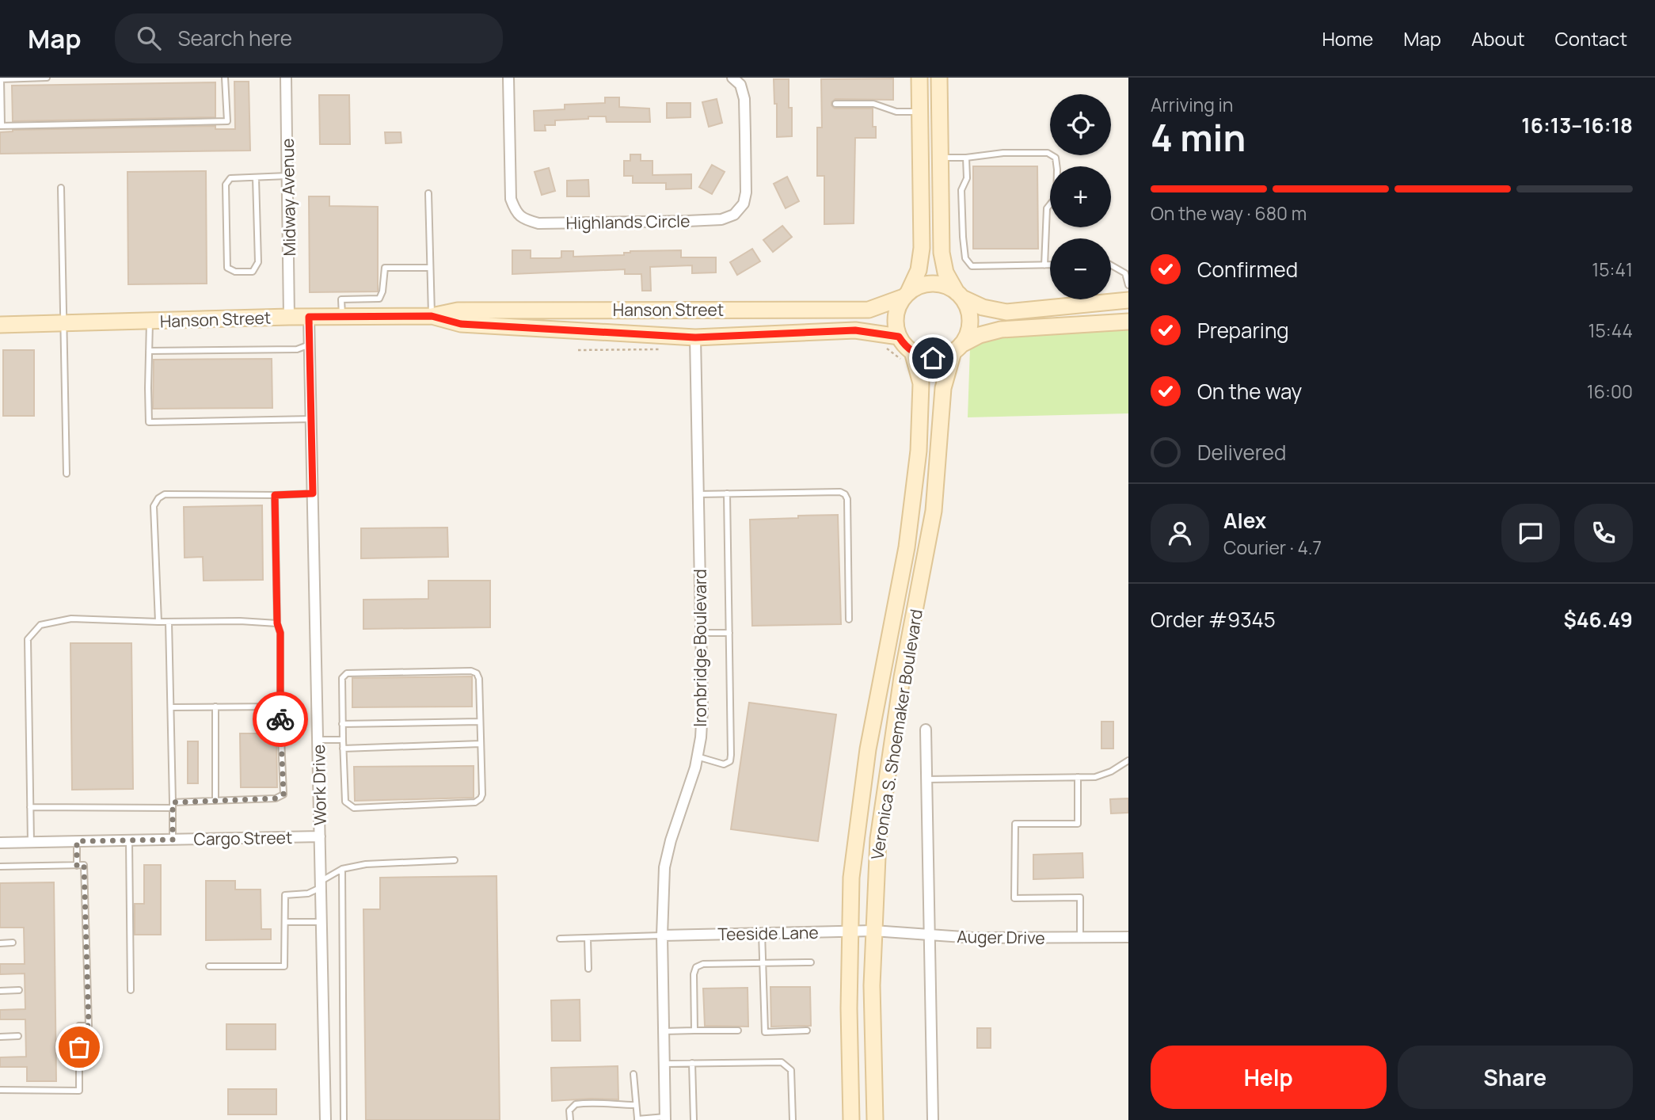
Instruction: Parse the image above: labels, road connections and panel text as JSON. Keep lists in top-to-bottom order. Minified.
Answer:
{"streets":{"street":["Midway Avenue","Highlands Circle","Hanson Street","Ironbridge Boulevard","Veronica S. Shoemaker Boulevard","Work Drive","Cargo Street","Teeside Lane","Auger Drive"]},"crossings":[["Midway Avenue","Hanson Street"],["Hanson Street","Ironbridge Boulevard"],["Hanson Street","Veronica S. Shoemaker Boulevard"],["Hanson Street","Work Drive"],["Ironbridge Boulevard","Teeside Lane"],["Veronica S. Shoemaker Boulevard","Teeside Lane"],["Veronica S. Shoemaker Boulevard","Auger Drive"],["Work Drive","Cargo Street"],["Teeside Lane","Auger Drive"]],"page":{"header":"Map","search":"Search here","nav":["Home","Map","About","Contact"],"heading":["4 min","Arriving in","16:13–16:18"],"panel":["Alex","Courier · 4.7","Order #9345","$46.49"],"map_buttons":["+","−"],"bar":"On the way · 680 m","list":[["Confirmed","15:41"],["Preparing","15:44"],["On the way","16:00"],"Delivered"],"buttons":["Help","Share"]}}
